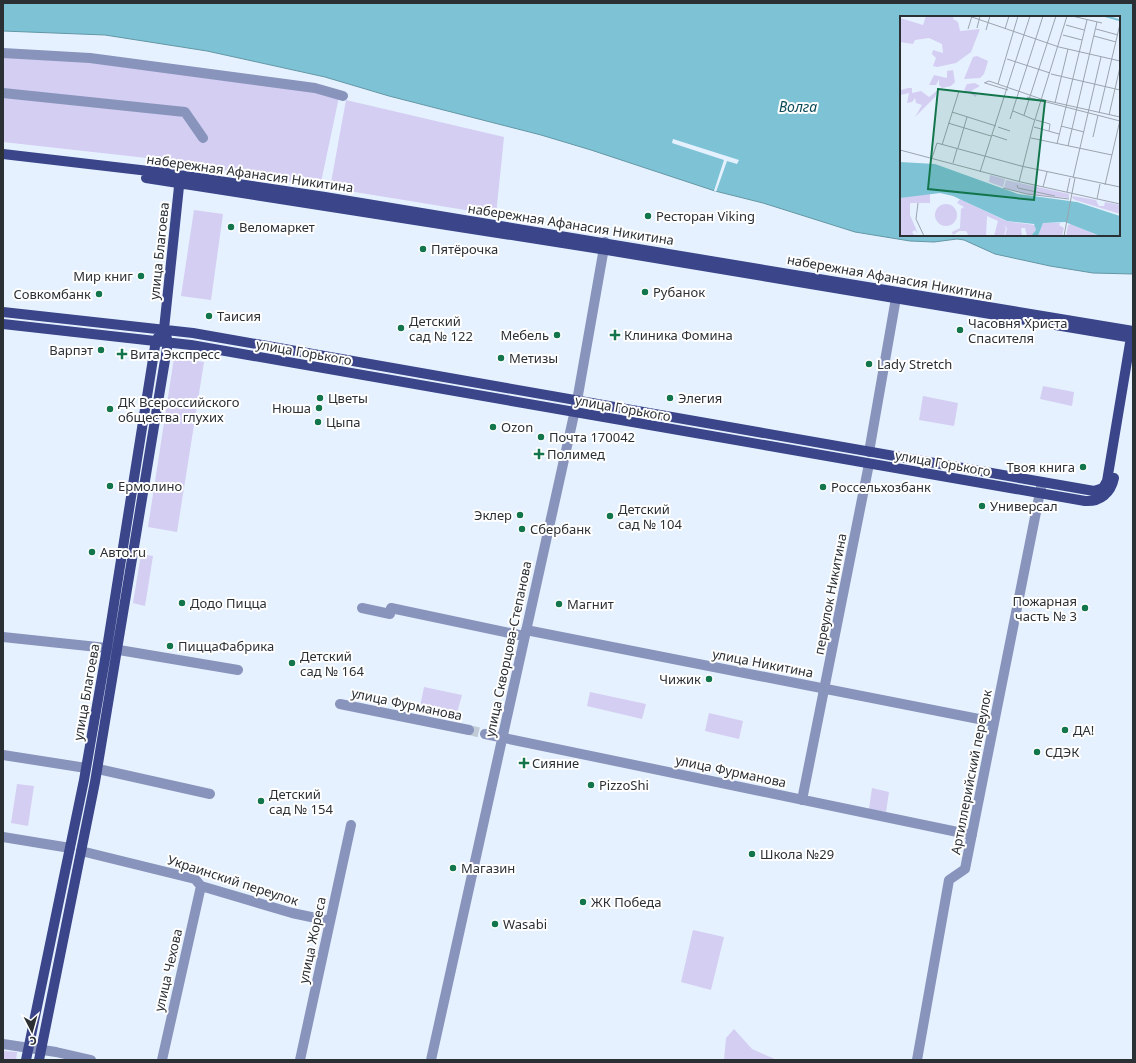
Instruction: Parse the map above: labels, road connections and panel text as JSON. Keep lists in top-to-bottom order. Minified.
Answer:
{"streets":{"main road":["набережная Афанасия Никитина","улица Благоева","улица Горького"],"street":["переулок Никитина","улица Скворцова-Степанова","улица Никитина","улица Фурманова","Артиллерийский переулок","Украинский переулок","улица Жореса","улица Чехова"]},"crossings":[["набережная Афанасия Никитина","улица Благоева"],["набережная Афанасия Никитина","улица Горького"],["набережная Афанасия Никитина","улица Скворцова-Степанова"],["улица Благоева","улица Горького"],["улица Благоева","Украинский переулок"],["улица Горького","переулок Никитина"],["улица Горького","улица Скворцова-Степанова"],["улица Горького","Артиллерийский переулок"],["переулок Никитина","улица Никитина"],["переулок Никитина","улица Фурманова"],["улица Скворцова-Степанова","улица Никитина"],["улица Скворцова-Степанова","улица Фурманова"],["улица Никитина","Артиллерийский переулок"],["улица Фурманова","Артиллерийский переулок"],["Украинский переулок","улица Жореса"],["Украинский переулок","улица Чехова"]],"water":["Волга"],"places":{"other":["Ресторан Viking","Веломаркет","Пятёрочка","Мир книг","Рубанок","Совкомбанк","Таисия","Детский сад № 122","Часовня Христа Спасителя","Мебель","Варпэт","Метизы","Lady Stretch","Цветы","Элегия","Нюша","ДК Всероссийского общества глухих","Цыпа","Ozon","Почта 170042","Твоя книга","Ермолино","Россельхозбанк","Универсал","Эклер","Детский сад № 104","Сбербанк","Авто.ru","Додо Пицца","Магнит","Пожарная часть № 3","ПиццаФабрика","Детский сад № 164","Чижик","ДА!","СДЭК","PizzoShi","Детский сад № 154","Школа №29","Магазин","ЖК Победа","Wasabi"],"health":["Клиника Фомина","Вита Экспресс","Полимед","Сияние"]},"north":"bottom"}
